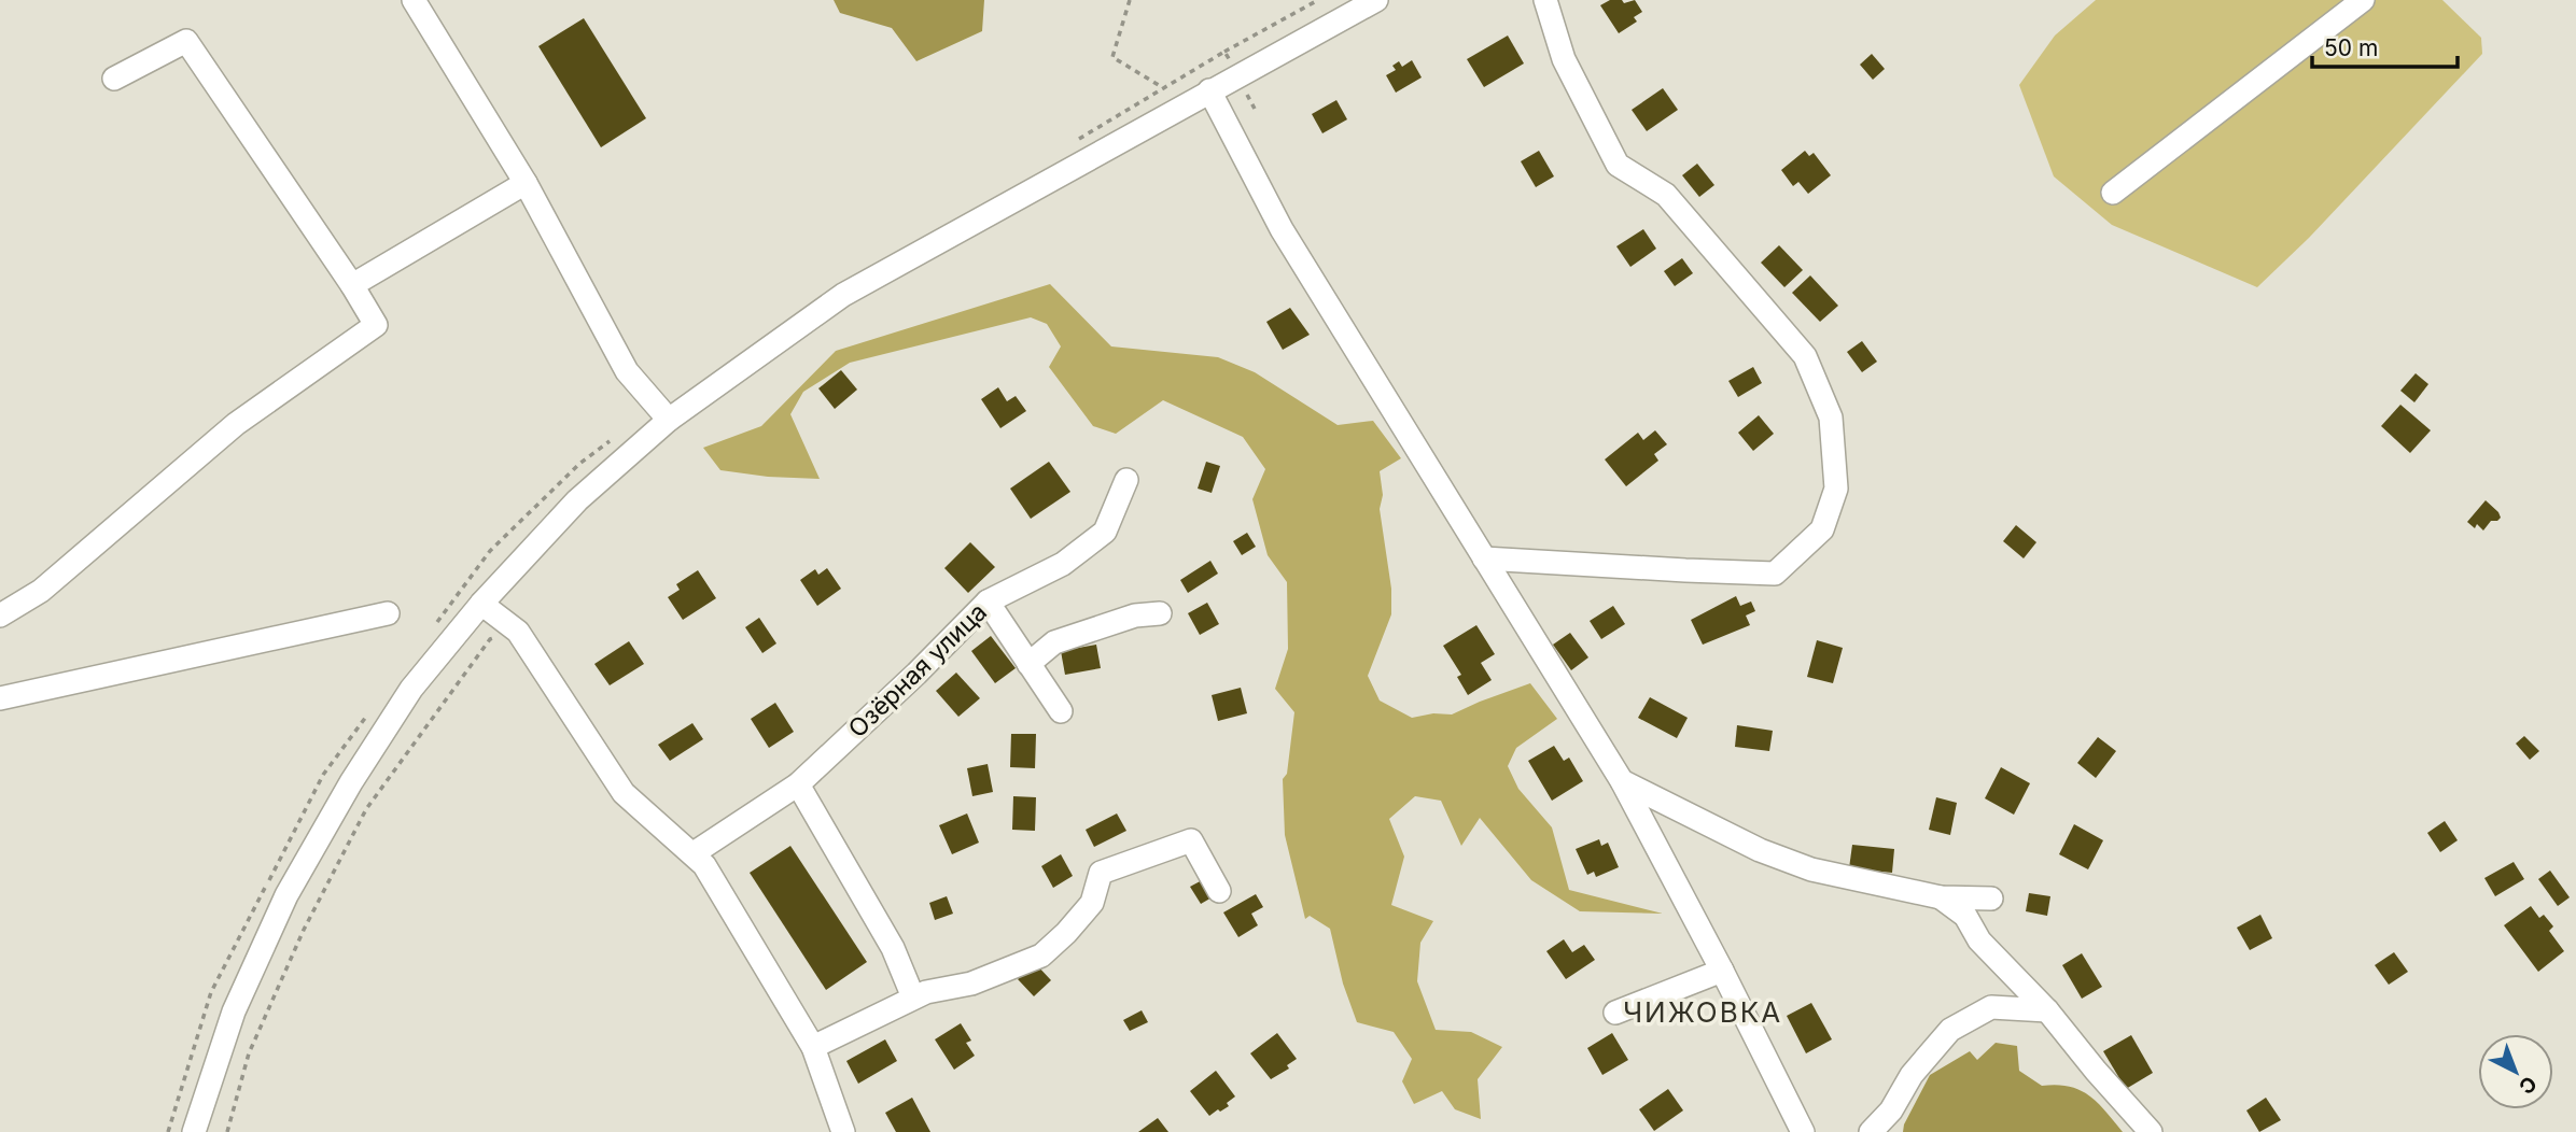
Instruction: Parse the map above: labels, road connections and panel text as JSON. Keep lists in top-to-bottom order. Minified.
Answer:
{"streets":{"street":["Озёрная улица"]},"districts":["ЧИЖОВКА"],"scale_bar":"50 m","north":"bottom right"}
